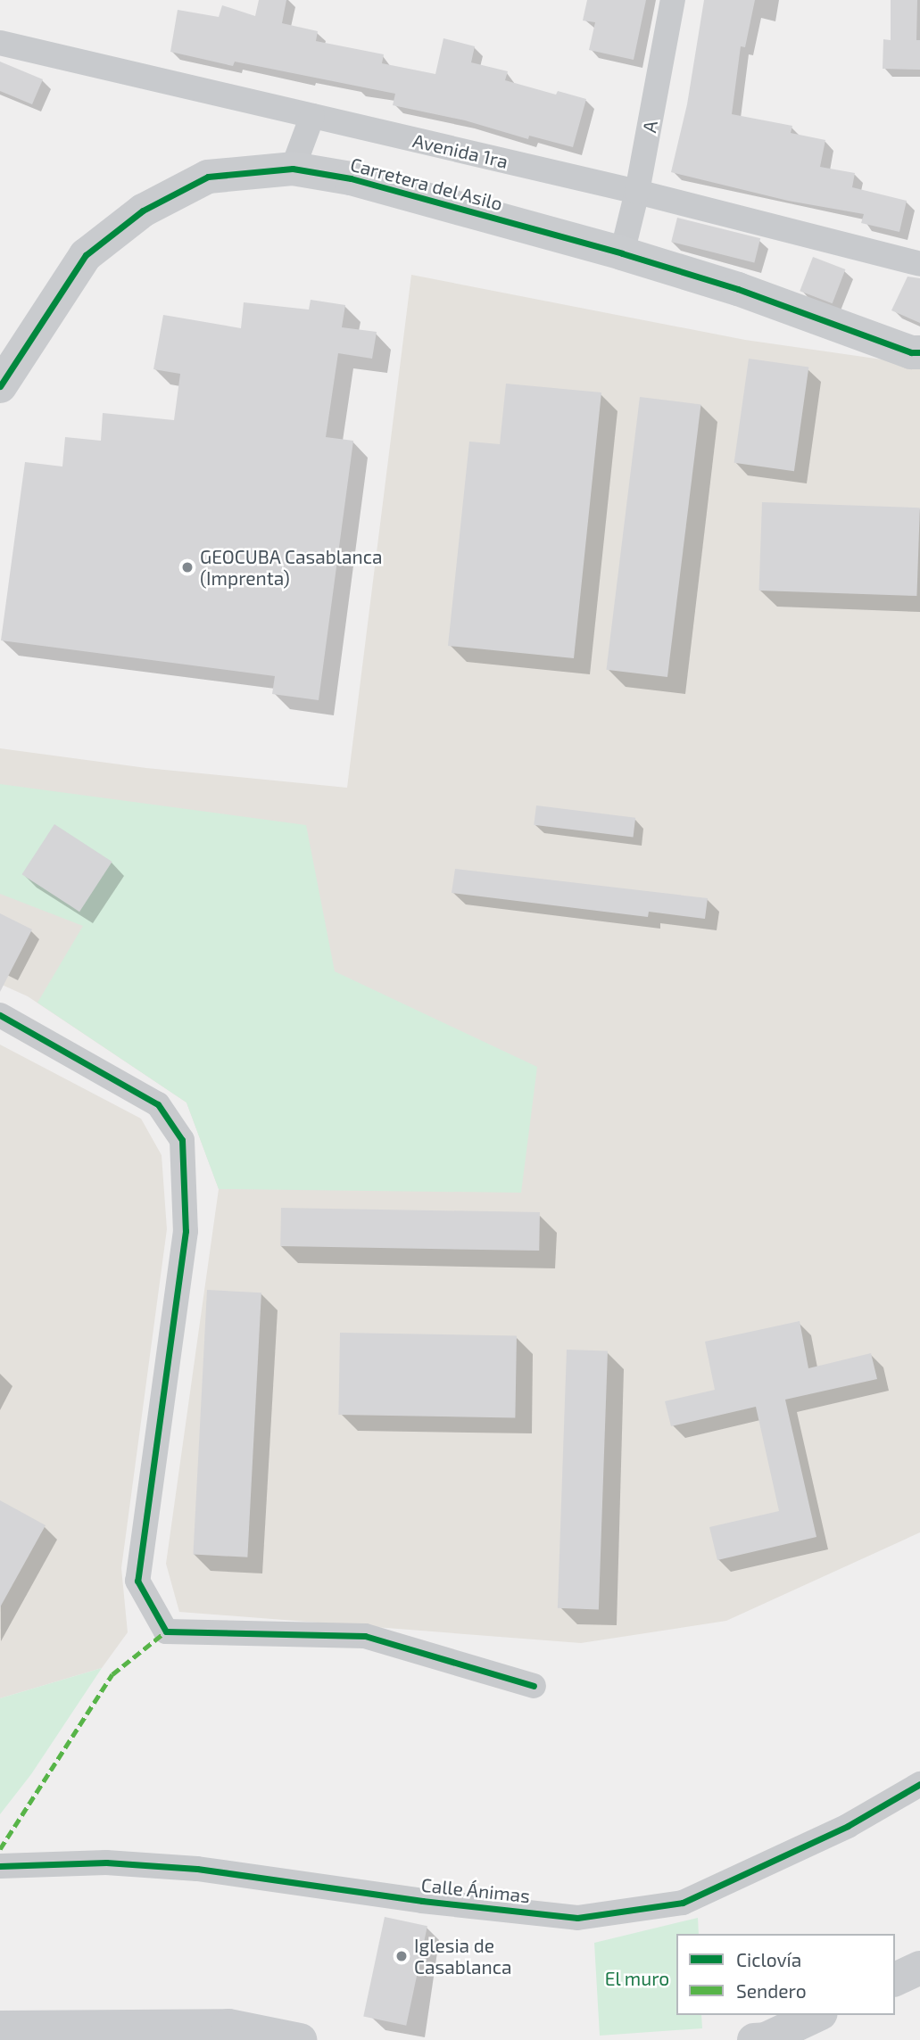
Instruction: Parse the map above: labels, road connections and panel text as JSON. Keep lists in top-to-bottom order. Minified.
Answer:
{"streets":{"street":["A","Avenida 1ra","Carretera del Asilo","Calle Ánimas"]},"crossings":[["A","Avenida 1ra"],["A","Carretera del Asilo"]],"parks":["El muro"],"places":["GEOCUBA Casablanca (Imprenta)","Iglesia de Casablanca"],"legend":["Ciclovía","Sendero"]}
